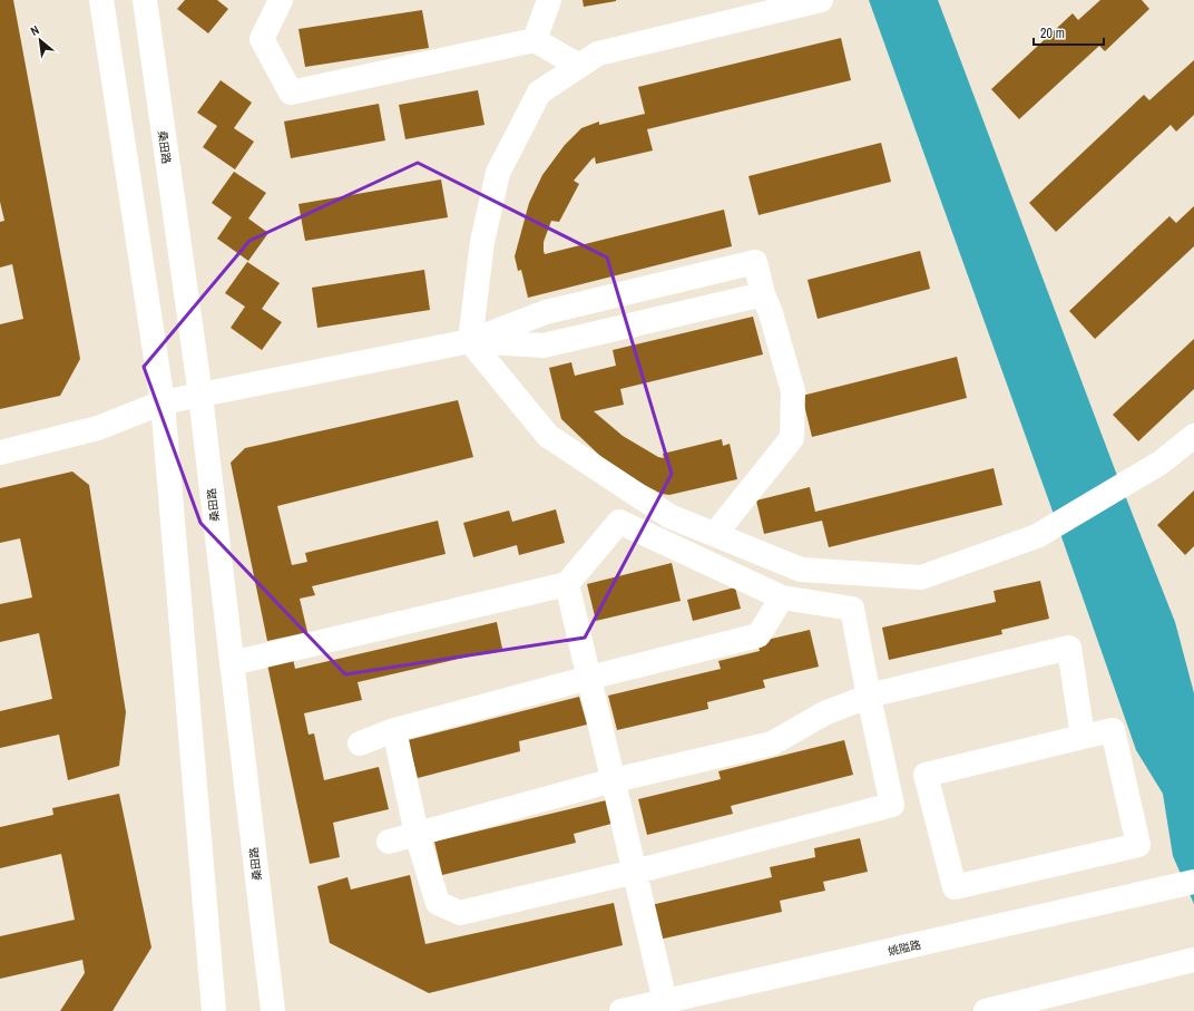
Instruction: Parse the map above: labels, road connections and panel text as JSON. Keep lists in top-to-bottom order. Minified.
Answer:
{"streets":{"main road":["桑田路","姚隘路"]},"scale_bar":"20 m","north":"top left"}
